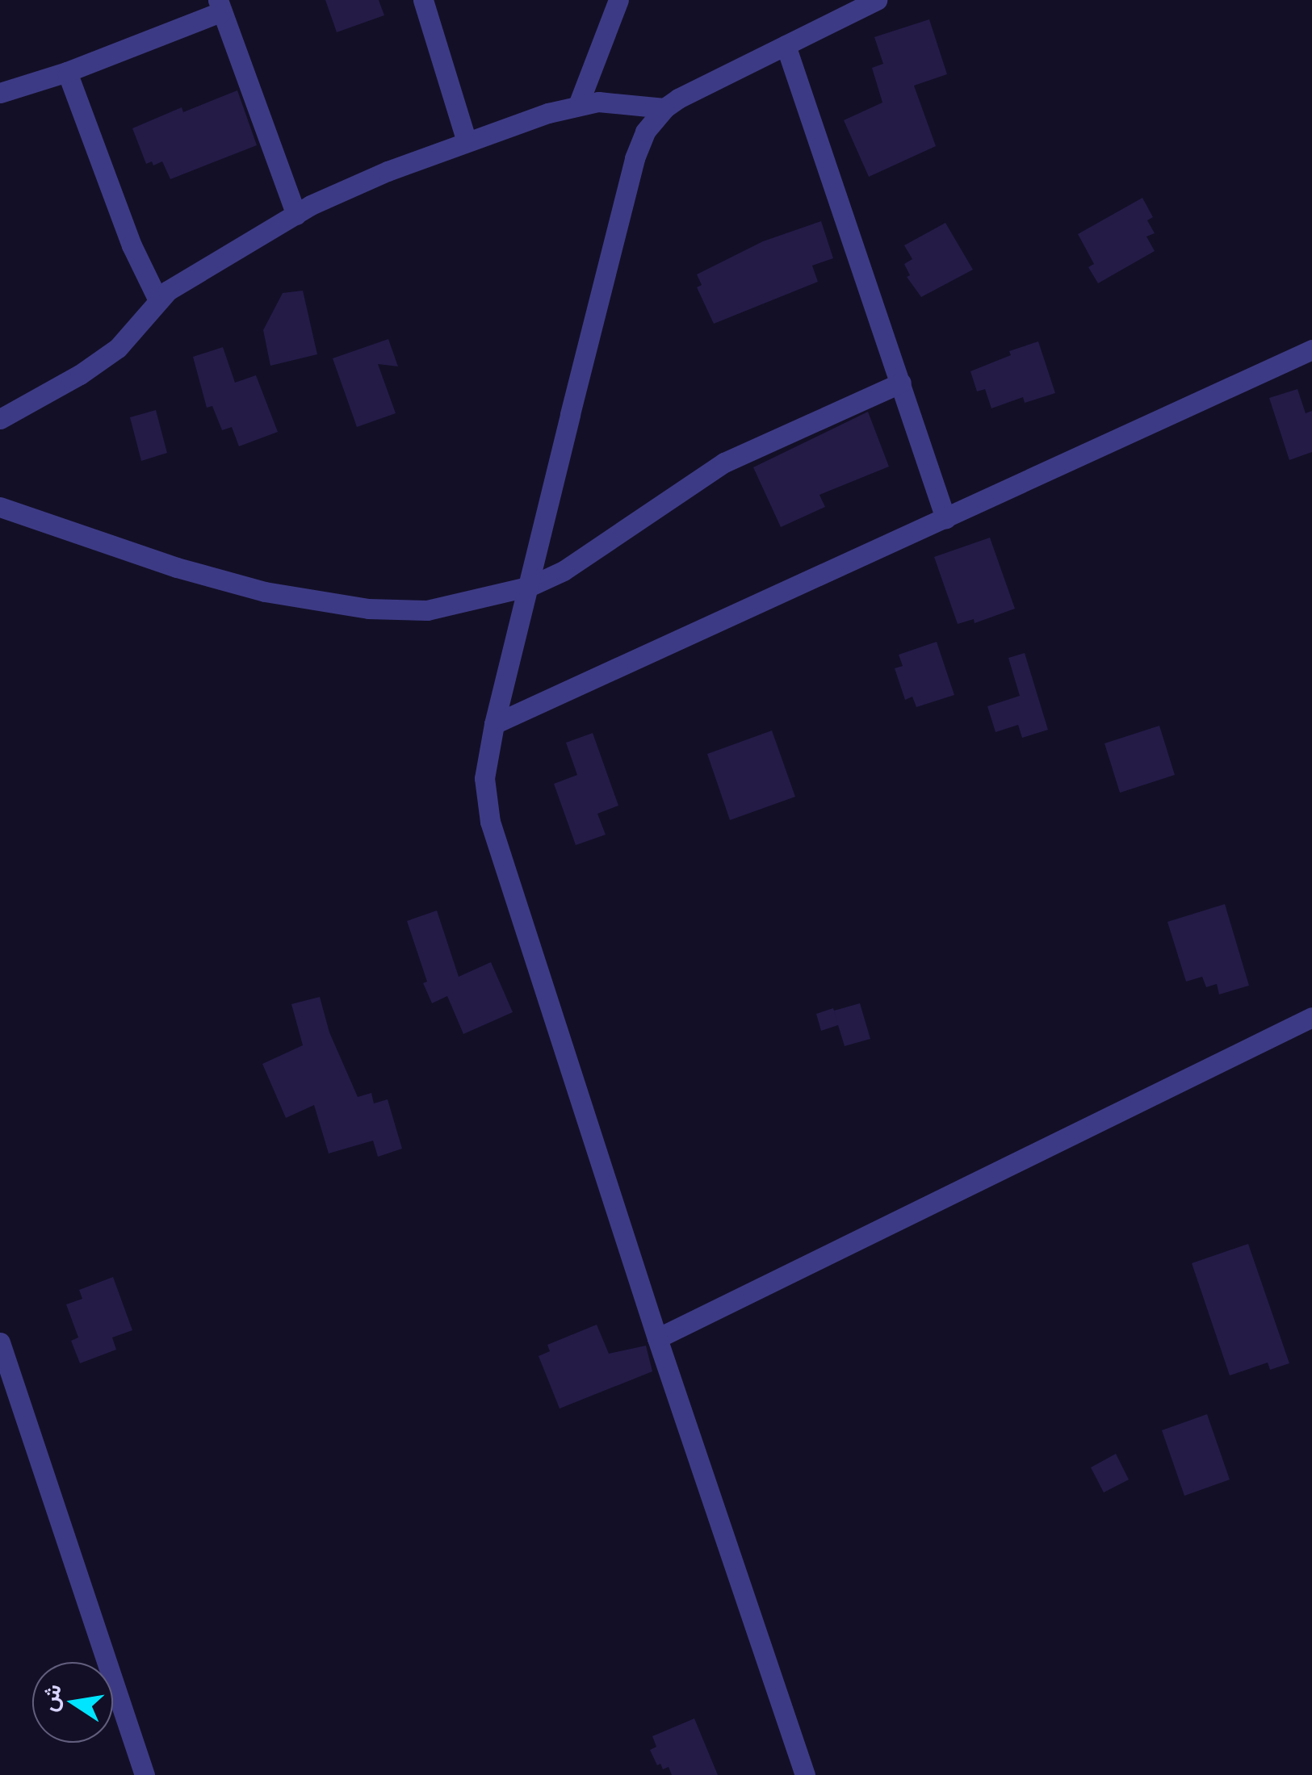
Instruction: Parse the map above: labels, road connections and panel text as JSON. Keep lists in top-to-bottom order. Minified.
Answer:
{"north":"left"}
